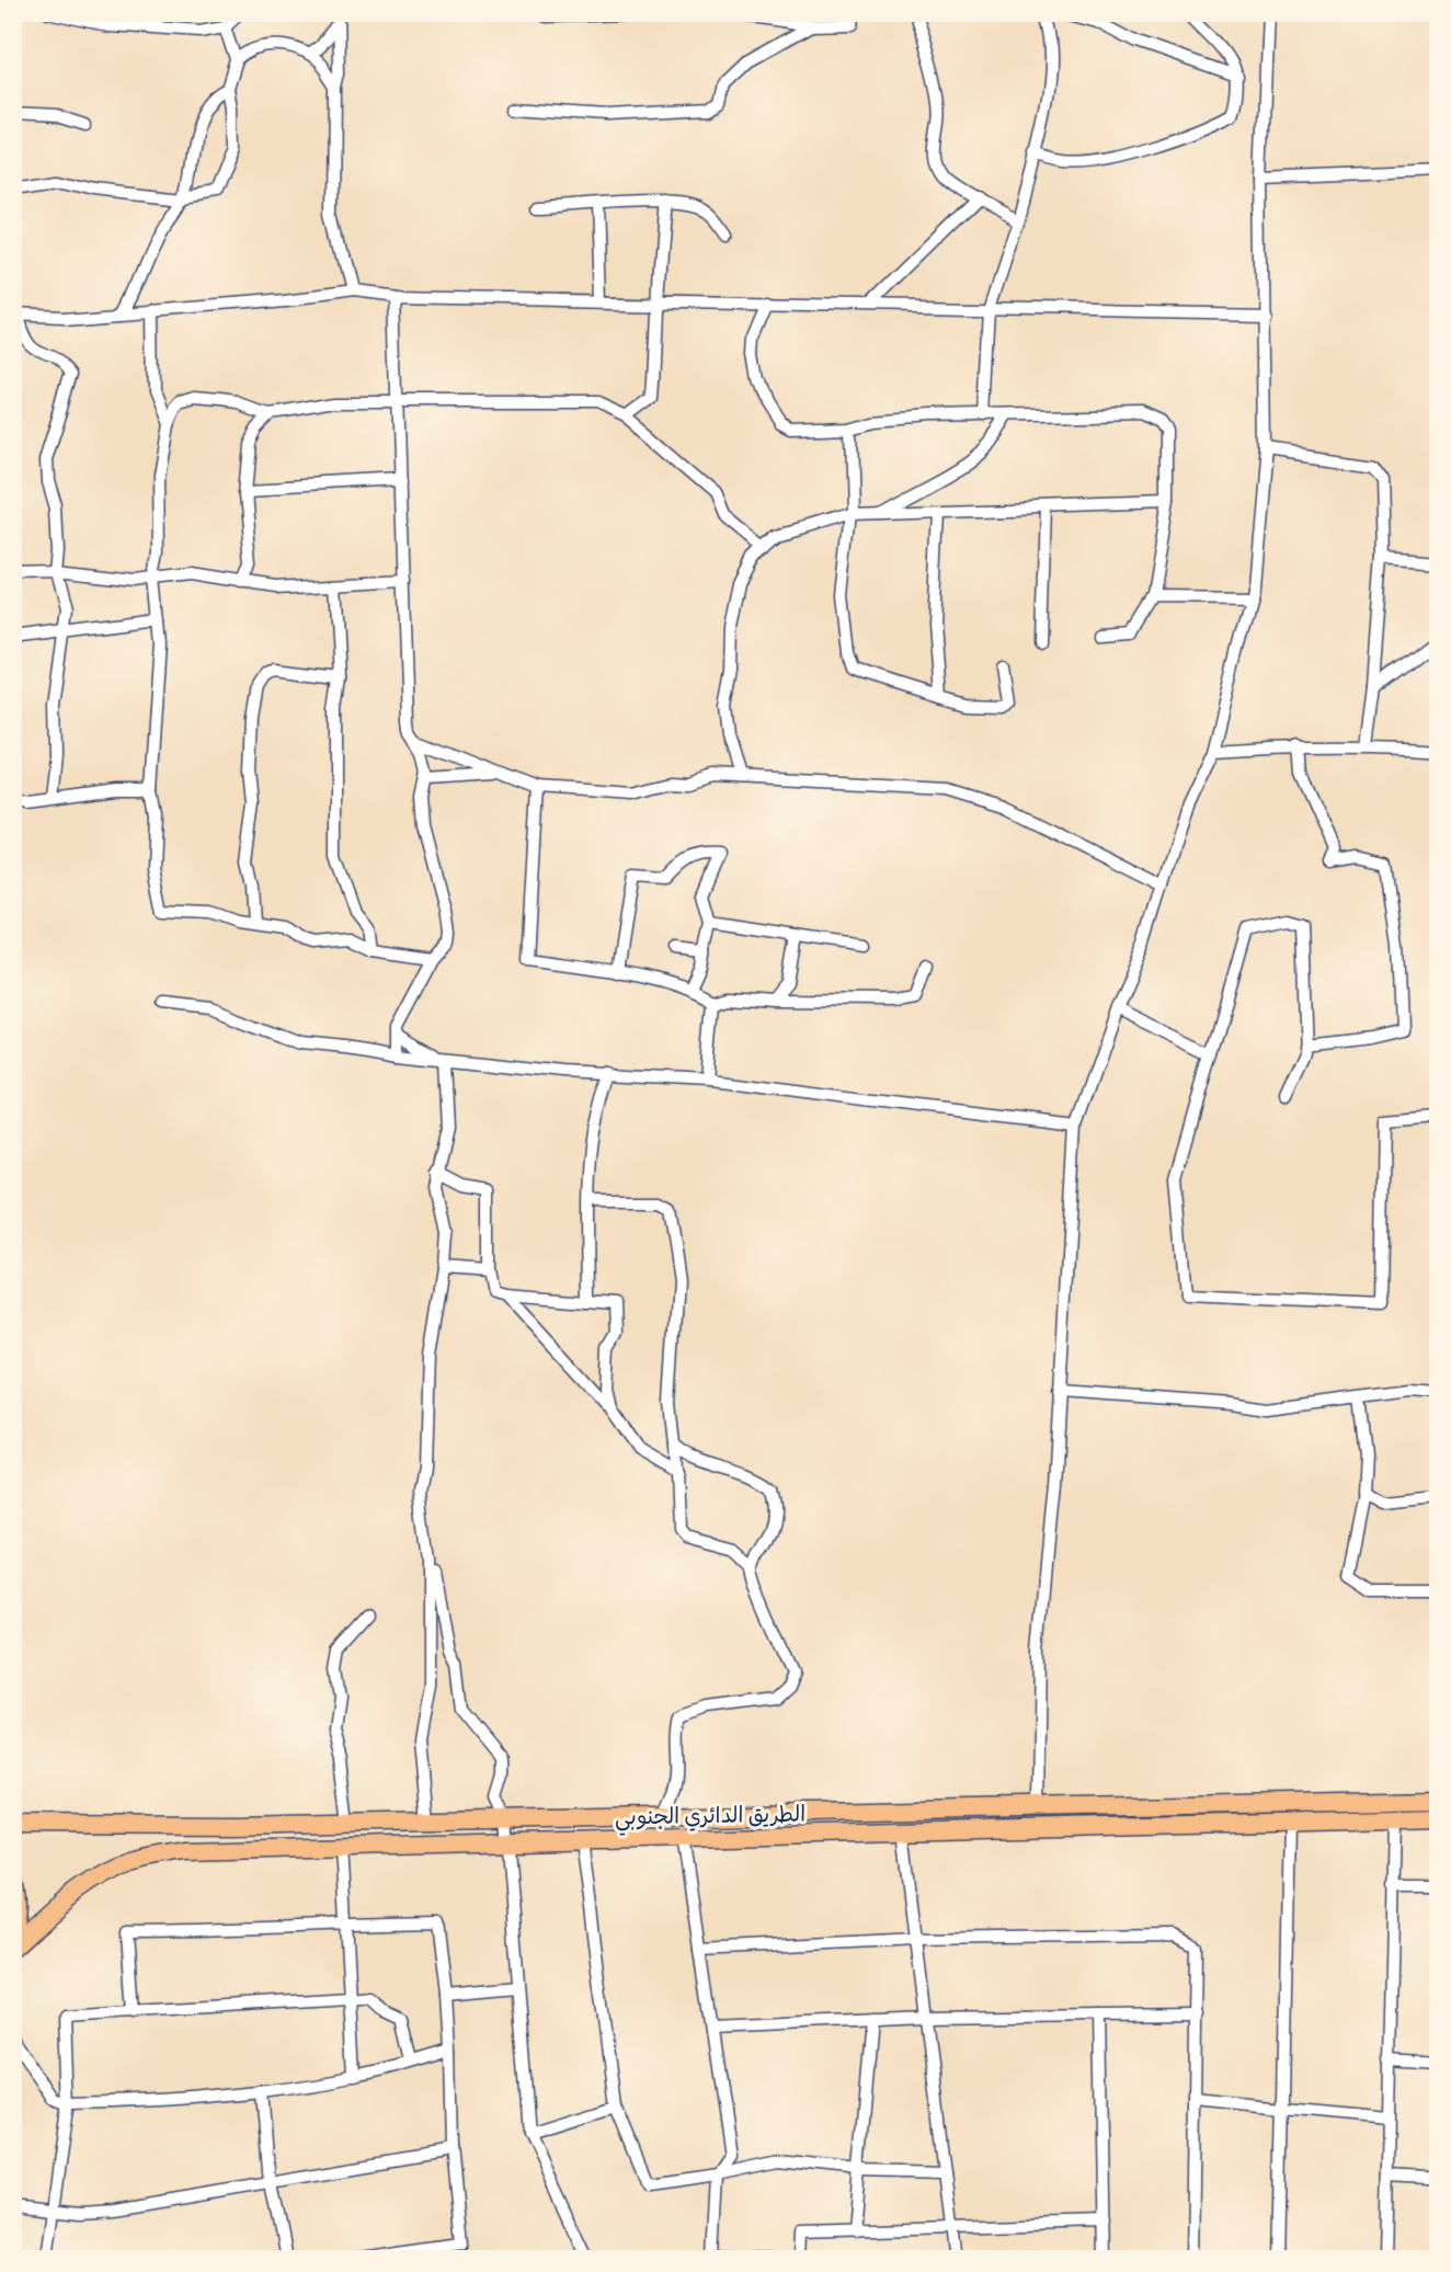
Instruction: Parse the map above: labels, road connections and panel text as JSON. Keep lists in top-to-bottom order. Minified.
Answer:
{"streets":{"main road":["الطريق الدائري الجنوبي"]}}
